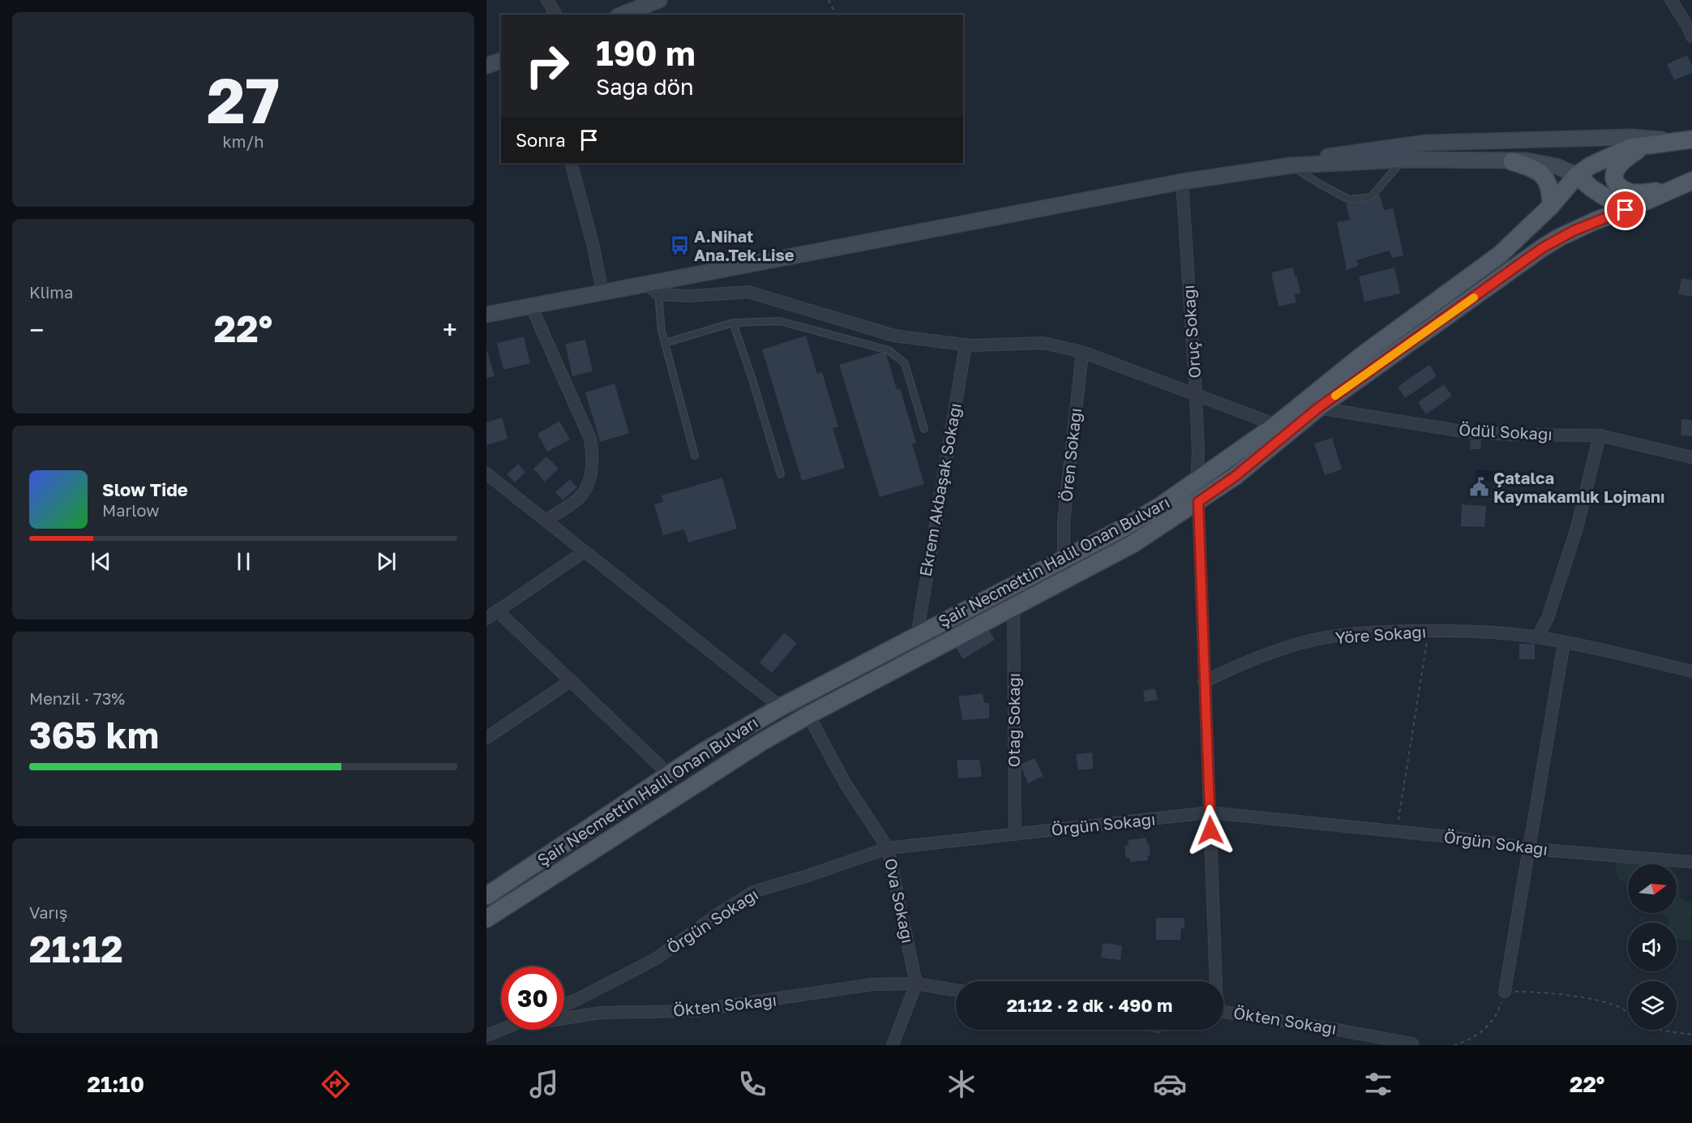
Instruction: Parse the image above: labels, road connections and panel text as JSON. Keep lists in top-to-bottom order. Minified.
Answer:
{"streets":{"main road":["Şair Necmettin Halil Onan Bulvarı"],"street":["Oruç Sokağı","Ödül Sokağı","Ören Sokağı","Ekrem Akbaşak Sokağı","Yöre Sokağı","Otağ Sokağı","Örgün Sokağı","Ova Sokağı","Ökten Sokağı"]},"crossings":[["Oruç Sokağı","Şair Necmettin Halil Onan Bulvarı"],["Ödül Sokağı","Şair Necmettin Halil Onan Bulvarı"],["Ören Sokağı","Şair Necmettin Halil Onan Bulvarı"],["Ekrem Akbaşak Sokağı","Şair Necmettin Halil Onan Bulvarı"],["Şair Necmettin Halil Onan Bulvarı","Otağ Sokağı"],["Şair Necmettin Halil Onan Bulvarı","Ova Sokağı"],["Otağ Sokağı","Örgün Sokağı"],["Örgün Sokağı","Ova Sokağı"],["Ova Sokağı","Ökten Sokağı"]],"places":{"bus stop":["A.Nihat Ana.Tek.Lise"],"public building":["Çatalca Kaymakamlık Lojmanı"]},"north":"right","page":{"tile":[["27","km/h"],"Klima",["Menzil · 73%","365 km"],["Varış","21:12"]],"turn":["190 m","Sağa dön"],"then":"Sonra","heat":["−","22°","+"],"song":["Slow Tide","Marlow"],"limit":"30","trip":"21:12 · 2 dk · 490 m","tabs":["21:10","22°"]}}
